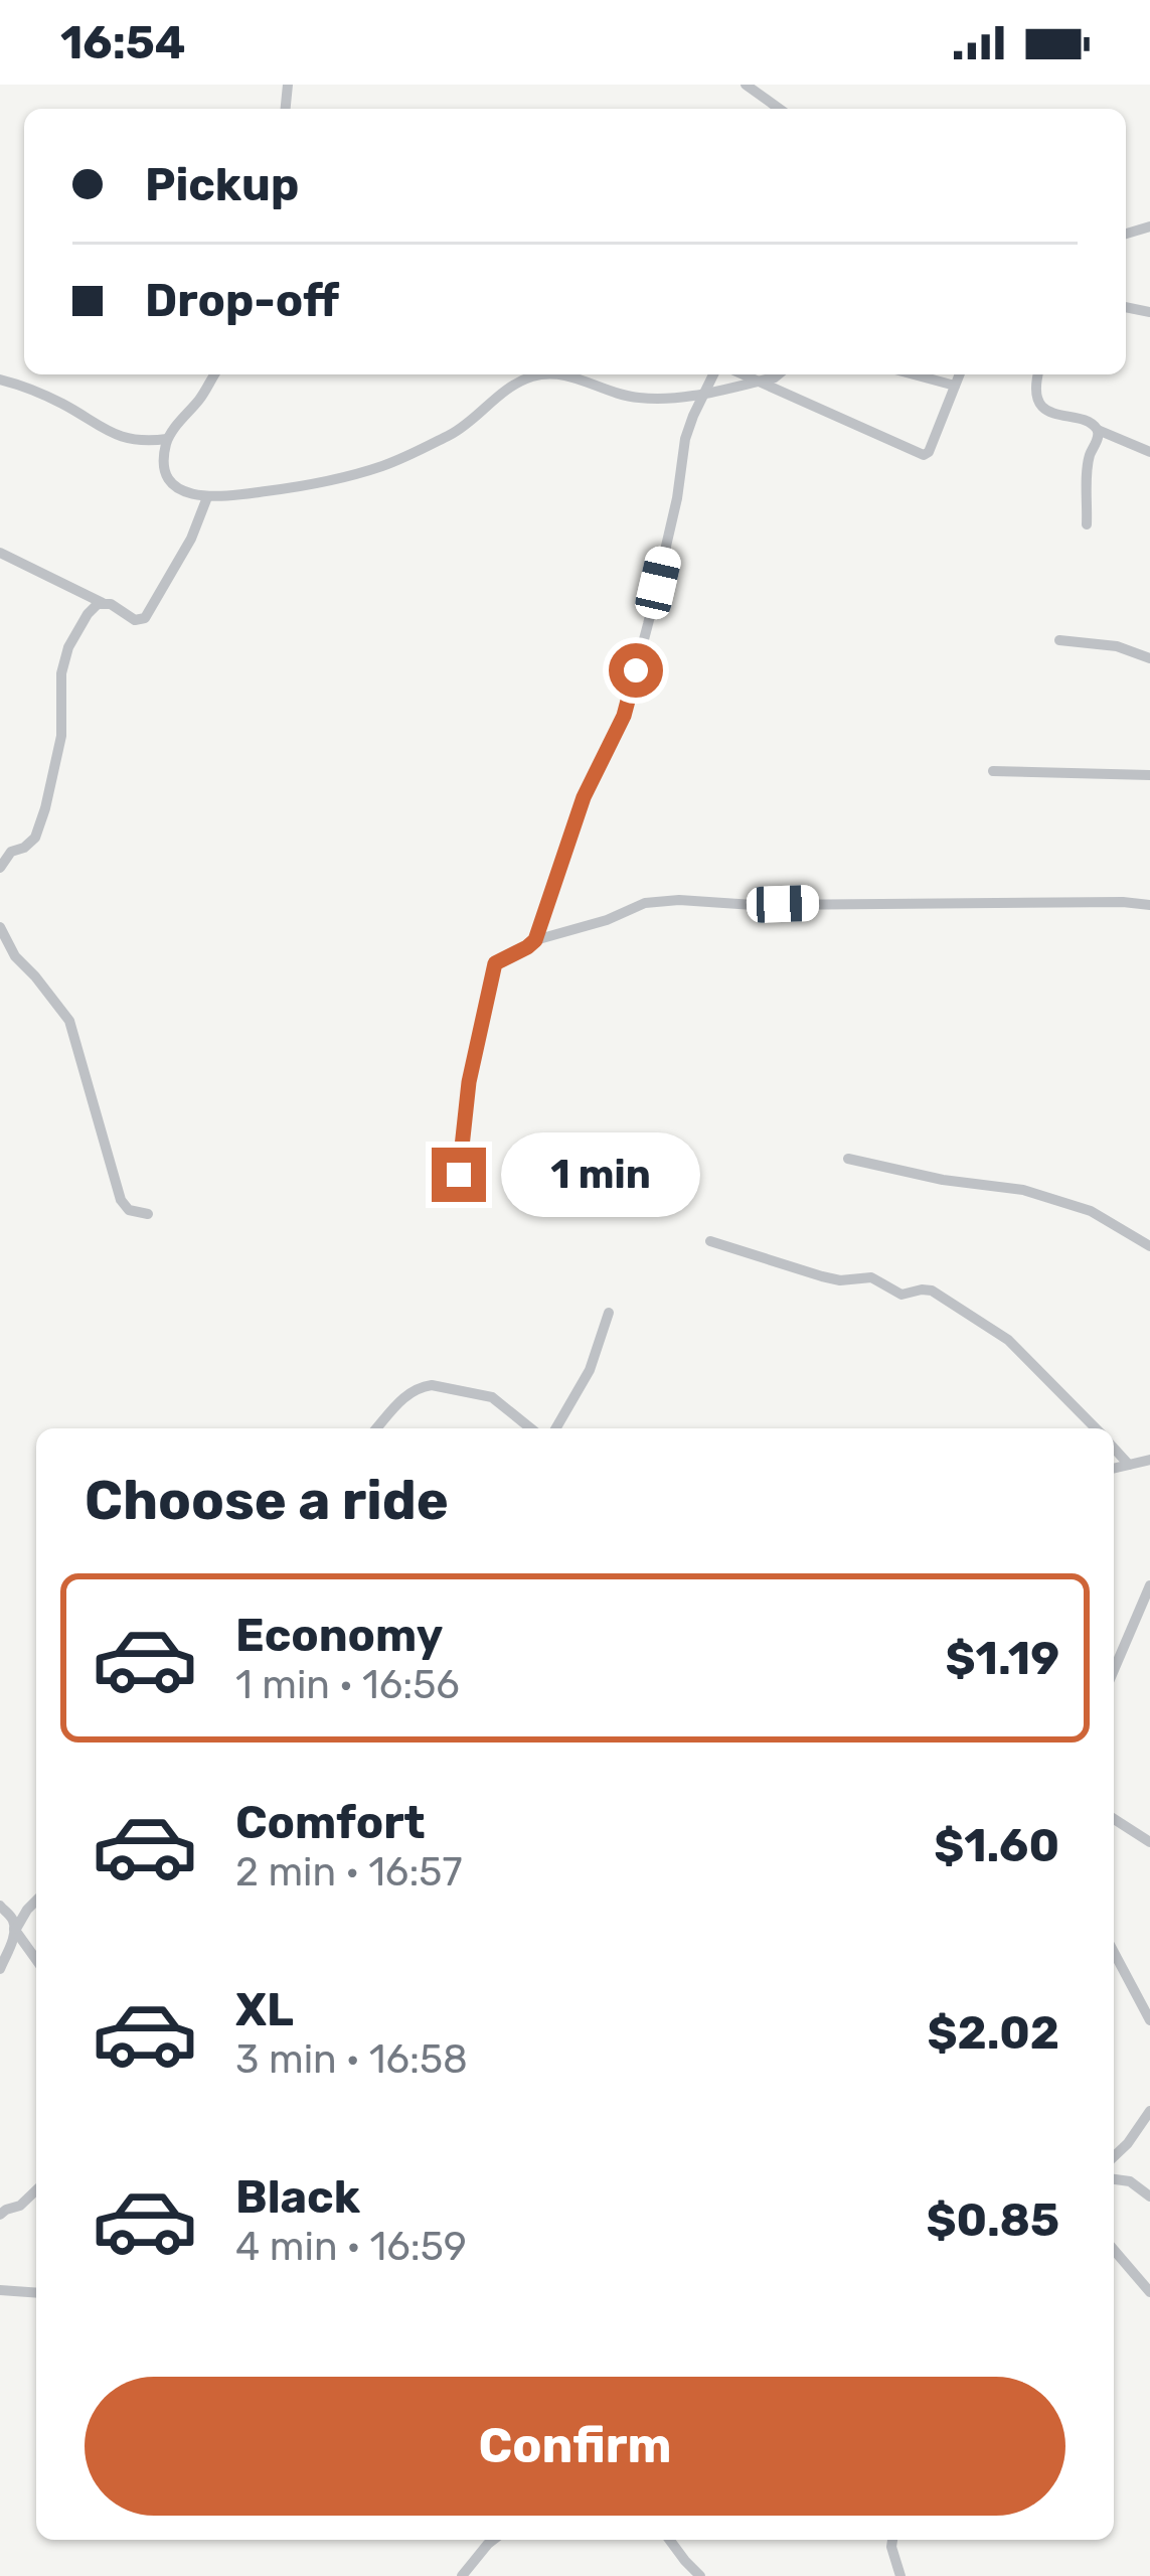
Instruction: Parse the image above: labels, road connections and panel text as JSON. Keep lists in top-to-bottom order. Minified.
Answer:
{"page":{"status":"16:54","banner":["Pickup","Drop-off"],"bubble":"1 min","heading":"Choose a ride","list":[{"name":"Economy","note":"1 min · 16:56","value":"$1.19"},{"name":"Comfort","note":"2 min · 16:57","value":"$1.60"},{"name":"XL","note":"3 min · 16:58","value":"$2.02"},{"name":"Black","note":"4 min · 16:59","value":"$0.85"}],"buttons":"Confirm"}}
